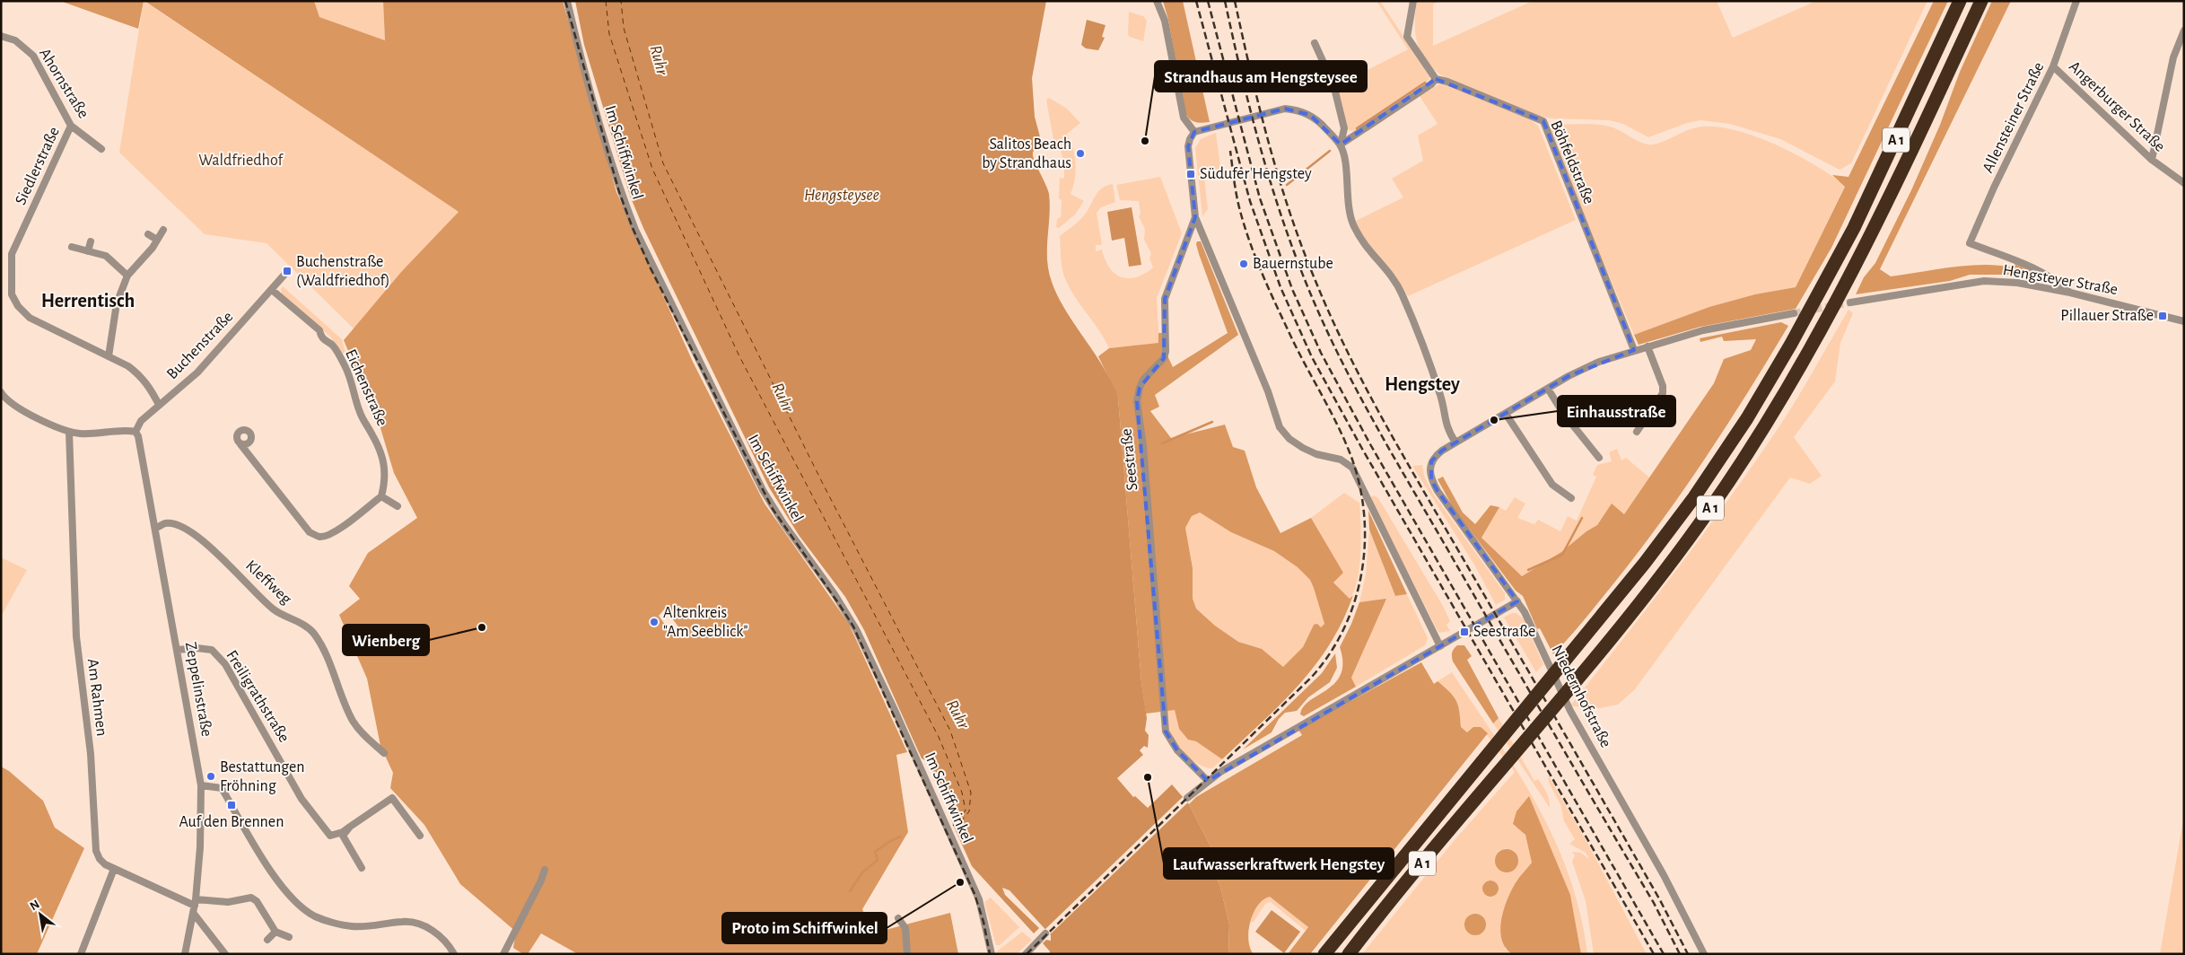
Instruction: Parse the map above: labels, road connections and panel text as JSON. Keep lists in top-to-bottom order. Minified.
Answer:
{"streets":{"highway":["A 1"],"street":["Ahornstraße","Angerburger Straße","Allensteiner Straße","Im Schiffwinkel","Böhfeldstraße","Siedlerstraße","Hengsteyer Straße","Buchenstraße","Eichenstraße","Seestraße","Kleffweg","Zeppelinstraße","Freiligrathstraße","Niedernhofstraße","Am Rahmen"]},"crossings":[["Ahornstraße","Siedlerstraße"],["Angerburger Straße","Allensteiner Straße"],["Allensteiner Straße","Hengsteyer Straße"],["Siedlerstraße","Buchenstraße"],["Buchenstraße","Eichenstraße"],["Buchenstraße","Zeppelinstraße"],["Kleffweg","Zeppelinstraße"],["Zeppelinstraße","Freiligrathstraße"],["Zeppelinstraße","Am Rahmen"]],"districts":["Herrentisch","Hengstey"],"water":["Ruhr","Hengsteysee"],"parks":["Waldfriedhof"],"places":{"other":["Strandhaus am Hengsteysee","Salitos Beach by Strandhaus","Bauernstube","Einhausstraße","Altenkreis \"Am Seeblick\"","Wienberg","Bestattungen Fröhning","Laufwasserkraftwerk Hengstey","Proto im Schiffwinkel"],"transit":["Südufer Hengstey","Buchenstraße (Waldfriedhof)","Pillauer Straße","Seestraße","Auf den Brennen"]},"north":"top left"}
